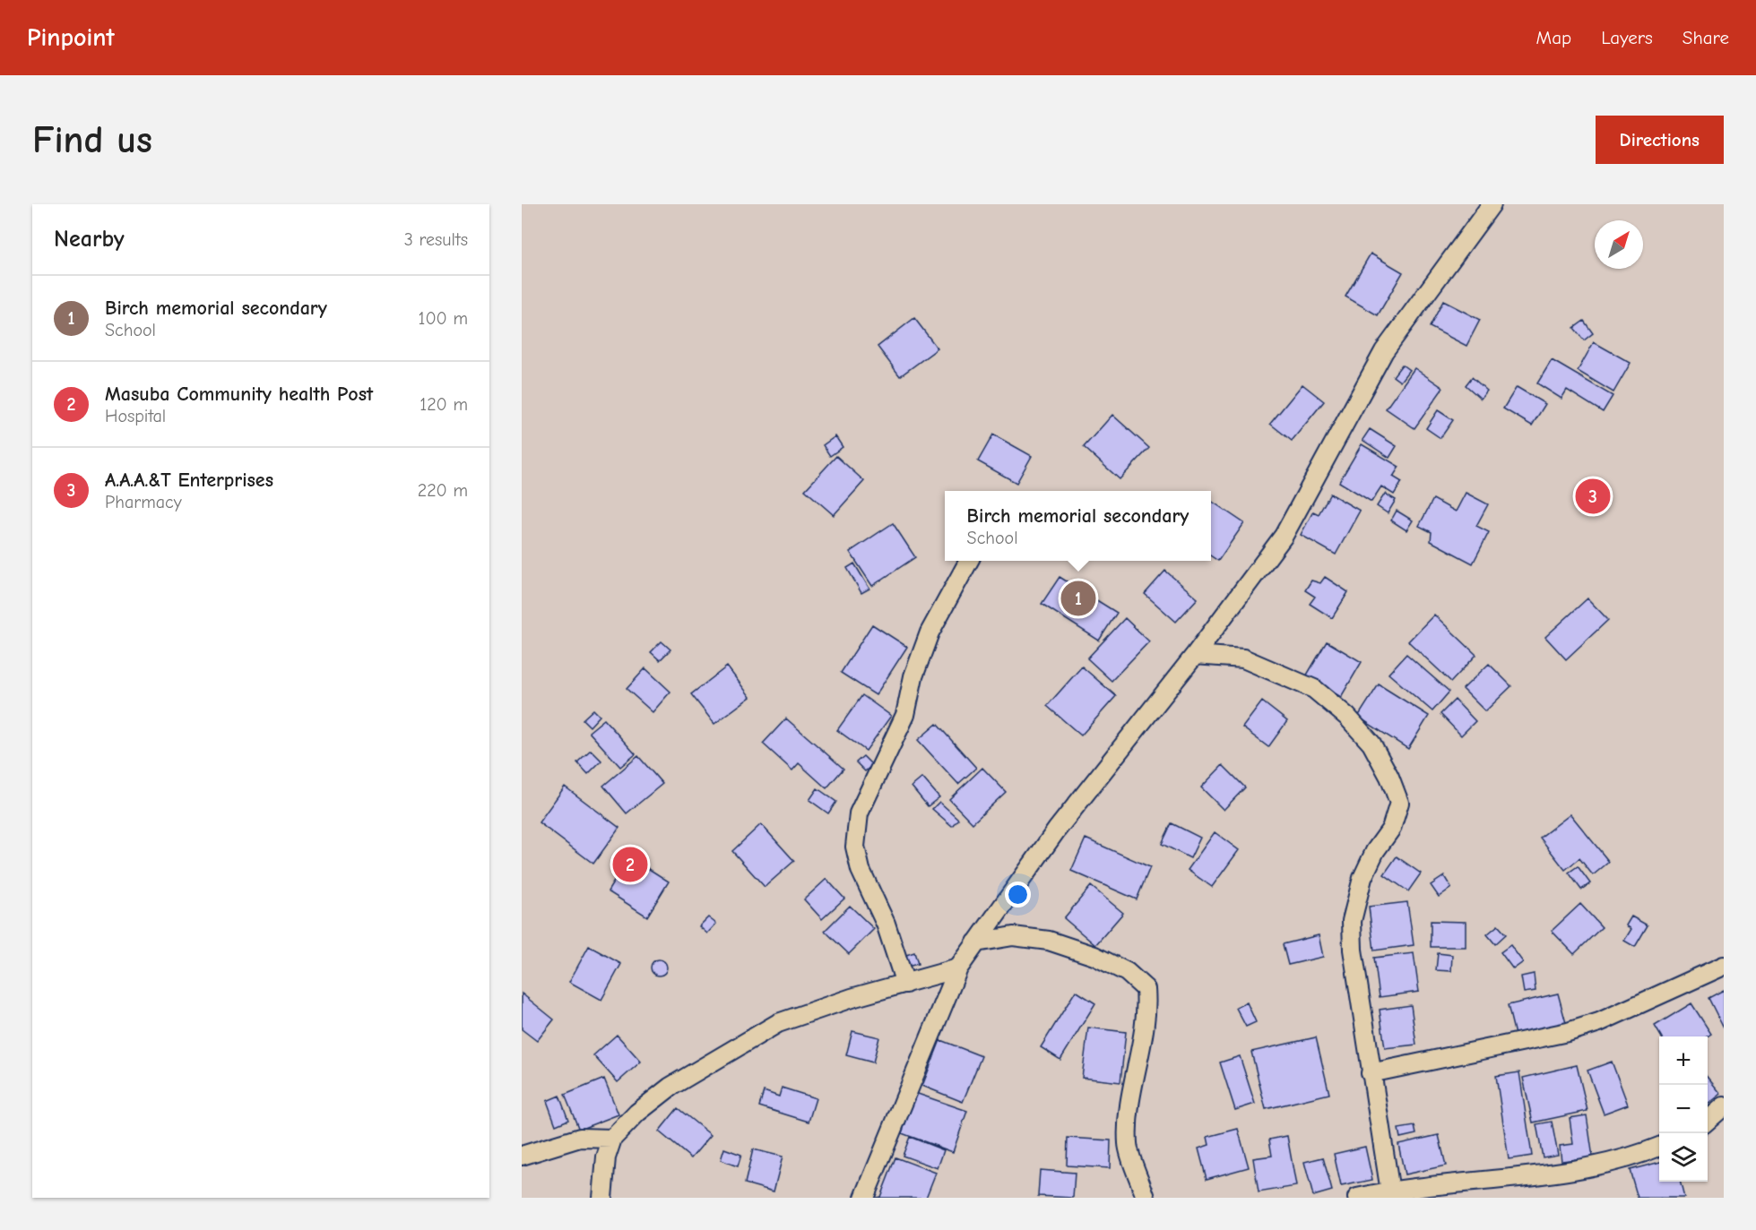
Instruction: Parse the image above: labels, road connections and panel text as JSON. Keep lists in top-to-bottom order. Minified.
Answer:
{"north":"top right","page":{"header":"Pinpoint","nav":["Map","Layers","Share"],"buttons":"Directions","title":"Find us","heading":["Nearby","3 results"],"list":[{"mark":"1","name":"Birch memorial secondary","note":"School","value":"100 m"},{"mark":"2","name":"Masuba Community health Post","note":"Hospital","value":"120 m"},{"mark":"3","name":"A.A.A.&T Enterprises","note":"Pharmacy","value":"220 m"}],"pins":["3","1","2"],"popup":["Birch memorial secondary","School"],"map_buttons":["+","−"]}}
